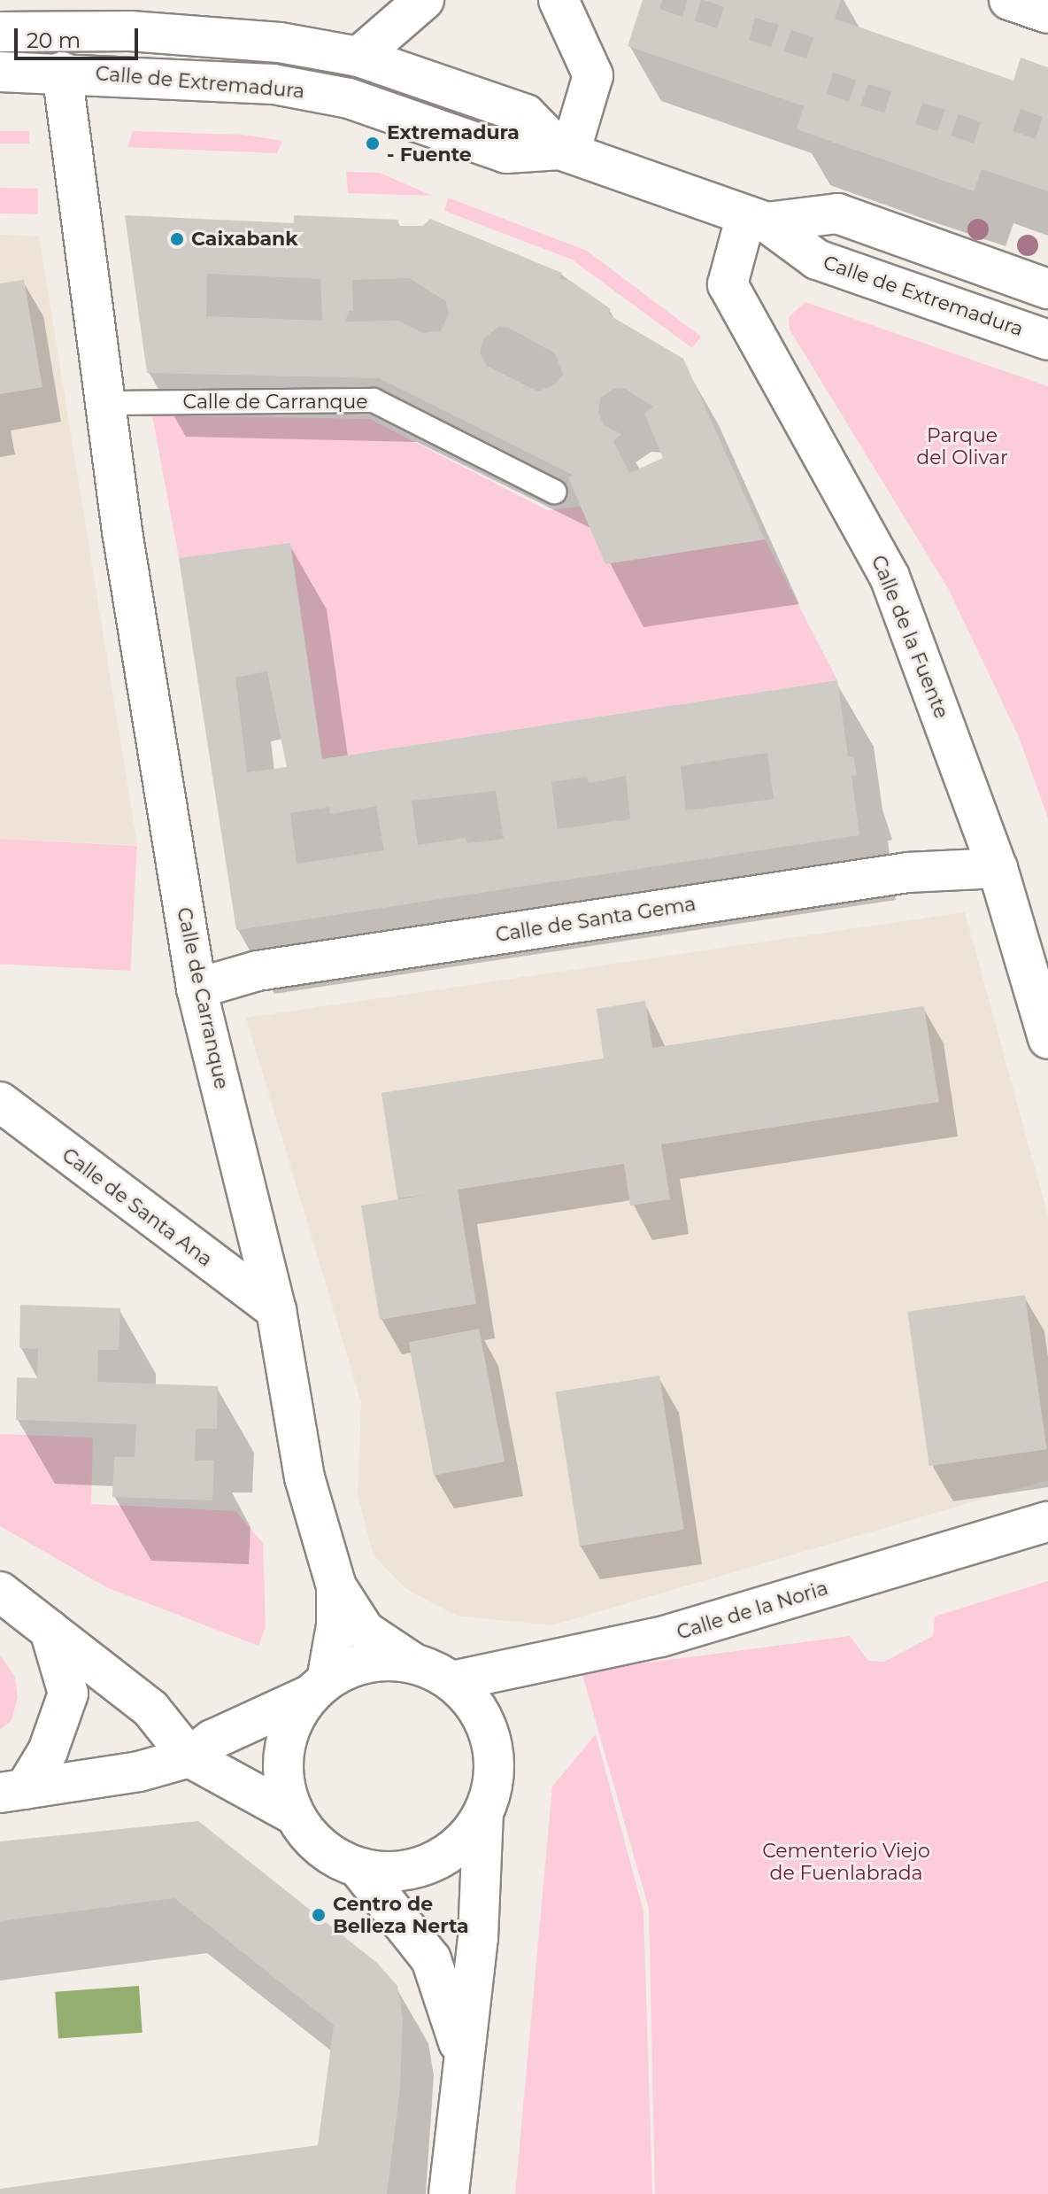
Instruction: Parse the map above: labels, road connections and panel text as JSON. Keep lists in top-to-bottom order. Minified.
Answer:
{"streets":{"street":["Calle de Extremadura","Calle de Carranque","Calle de la Fuente","Calle de Santa Gema","Calle de Santa Ana","Calle de la Noria"]},"crossings":[["Calle de Extremadura","Calle de Carranque"],["Calle de Extremadura","Calle de la Fuente"],["Calle de Carranque","Calle de Santa Gema"],["Calle de Carranque","Calle de Santa Ana"],["Calle de Carranque","Calle de la Noria"],["Calle de la Fuente","Calle de Santa Gema"]],"parks":["Parque del Olivar","Cementerio Viejo de Fuenlabrada"],"places":["Extremadura - Fuente","Caixabank","Centro de Belleza Nerta"],"scale_bar":"20 m"}
